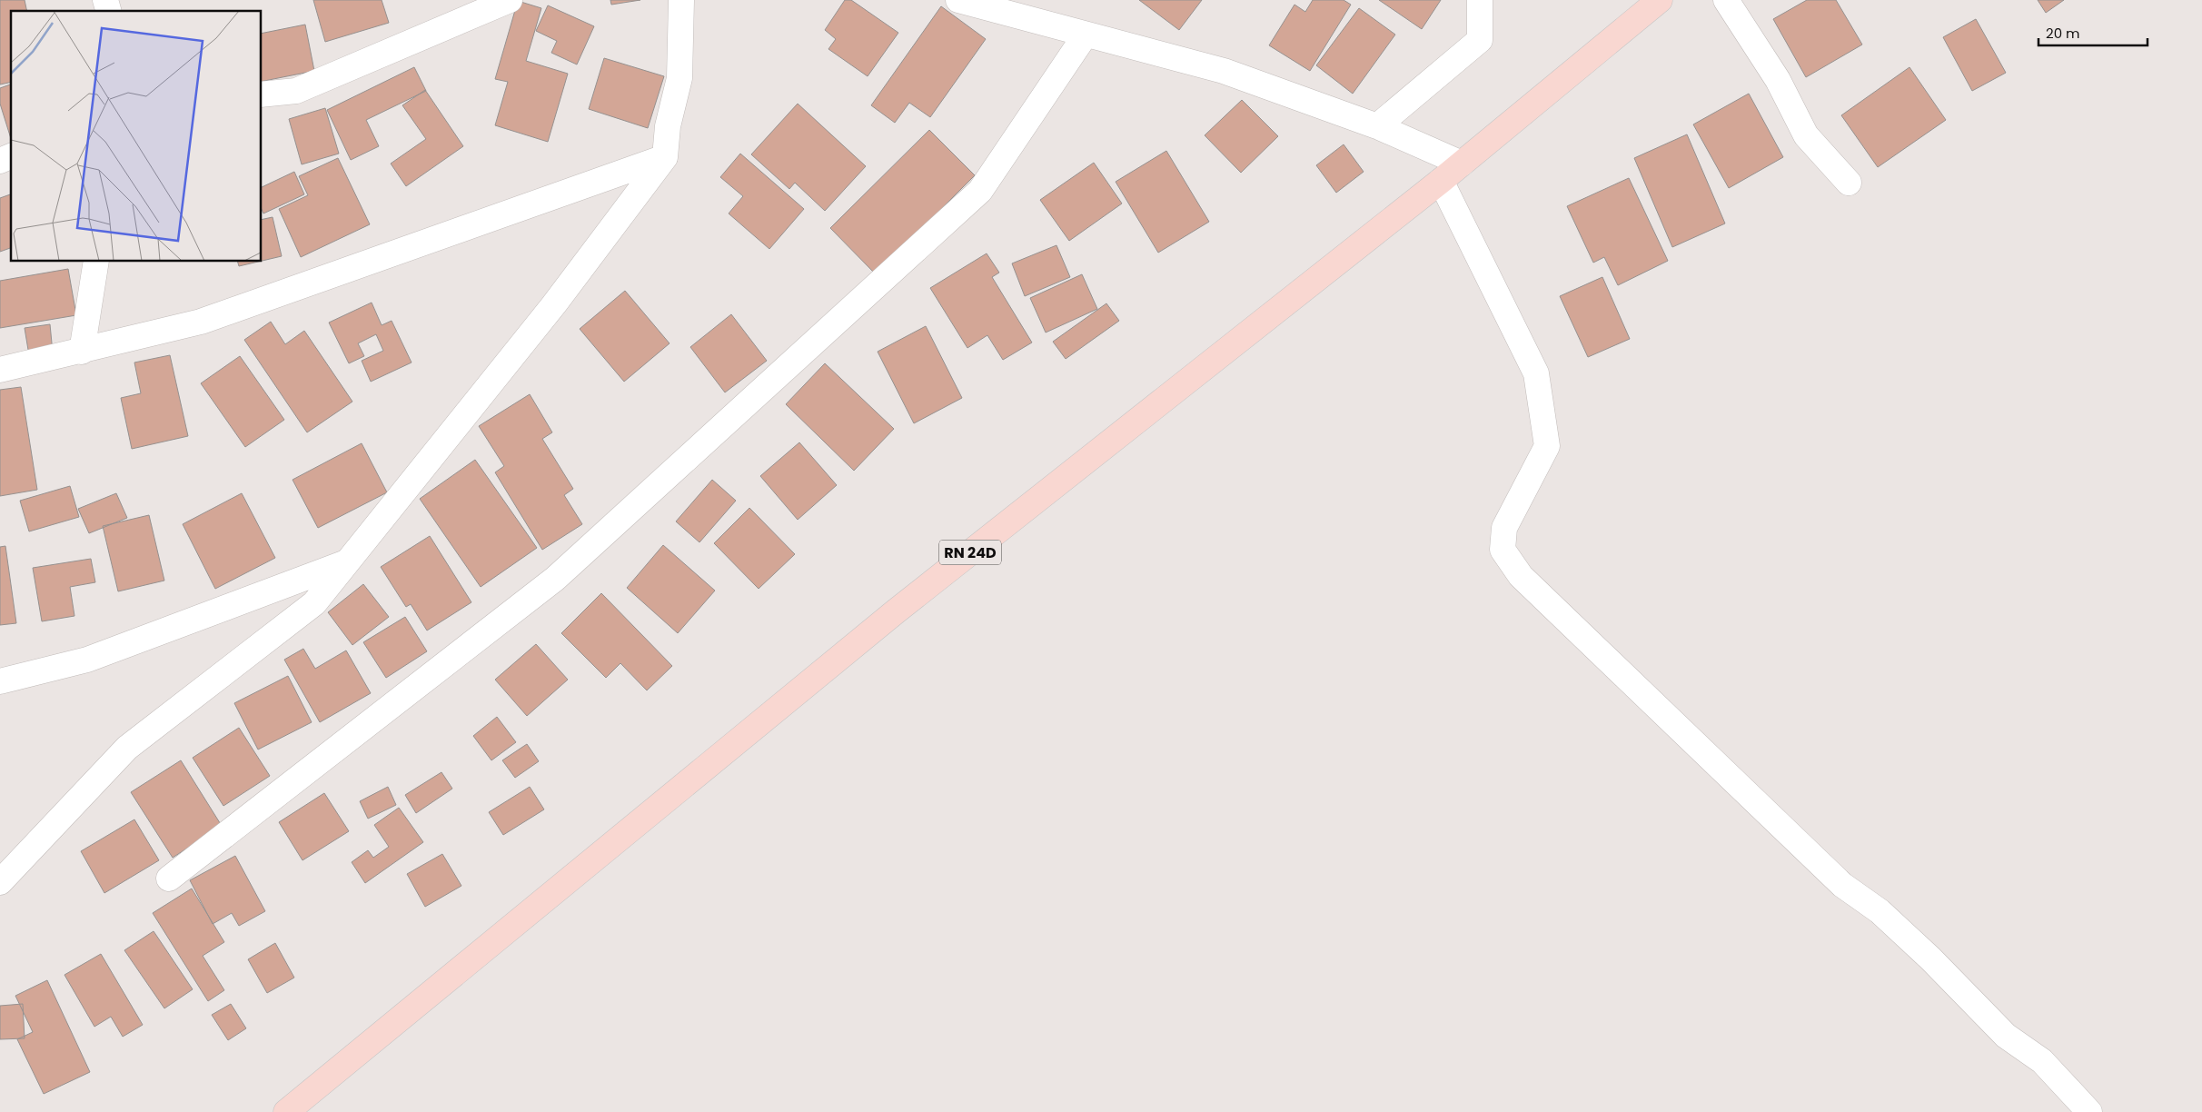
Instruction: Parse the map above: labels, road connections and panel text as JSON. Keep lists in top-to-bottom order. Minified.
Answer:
{"streets":{"main road":["RN 24D"]},"scale_bar":"20 m"}
